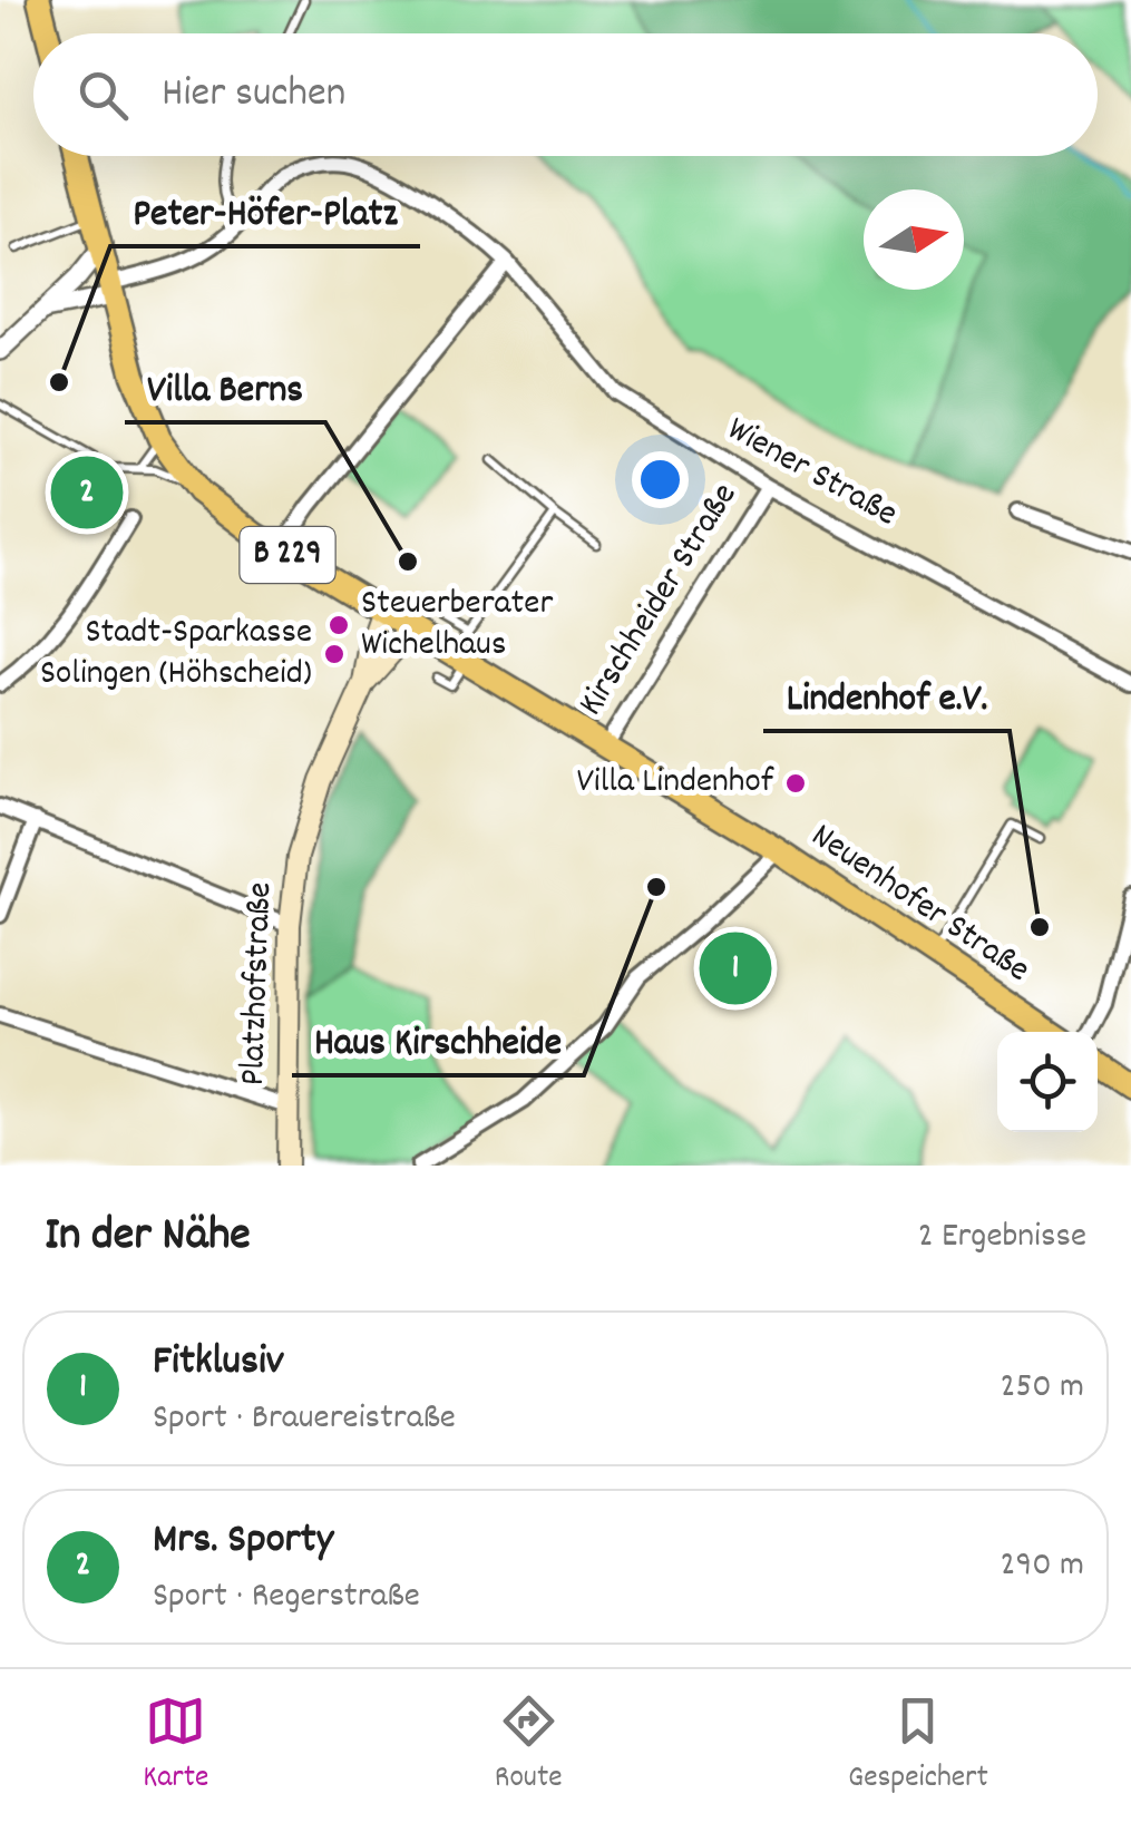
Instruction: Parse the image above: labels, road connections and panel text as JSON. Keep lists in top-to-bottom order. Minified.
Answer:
{"streets":{"main road":["B 229","Neuenhofer Straße","Platzhofstraße"],"street":["Wiener Straße","Kirschheider Straße"]},"crossings":[["Wiener Straße","B 229"],["Wiener Straße","Kirschheider Straße"],["B 229","Neuenhofer Straße"],["Kirschheider Straße","Neuenhofer Straße"],["Neuenhofer Straße","Platzhofstraße"]],"places":["Peter-Höfer-Platz","Villa Berns","Steuerberater Wichelhaus","Stadt-Sparkasse Solingen (Höhscheid)","Villa Lindenhof","Haus Kirschheide","Lindenhof e.V."],"north":"right","page":{"search":"Hier suchen","pins":["2","1"],"heading":["In der Nähe","2 Ergebnisse"],"list":[{"mark":"1","name":"Fitklusiv","note":"Sport · Brauereistraße","value":"250 m"},{"mark":"2","name":"Mrs. Sporty","note":"Sport · Regerstraße","value":"290 m"}],"nav":["Karte","Route","Gespeichert"]}}
